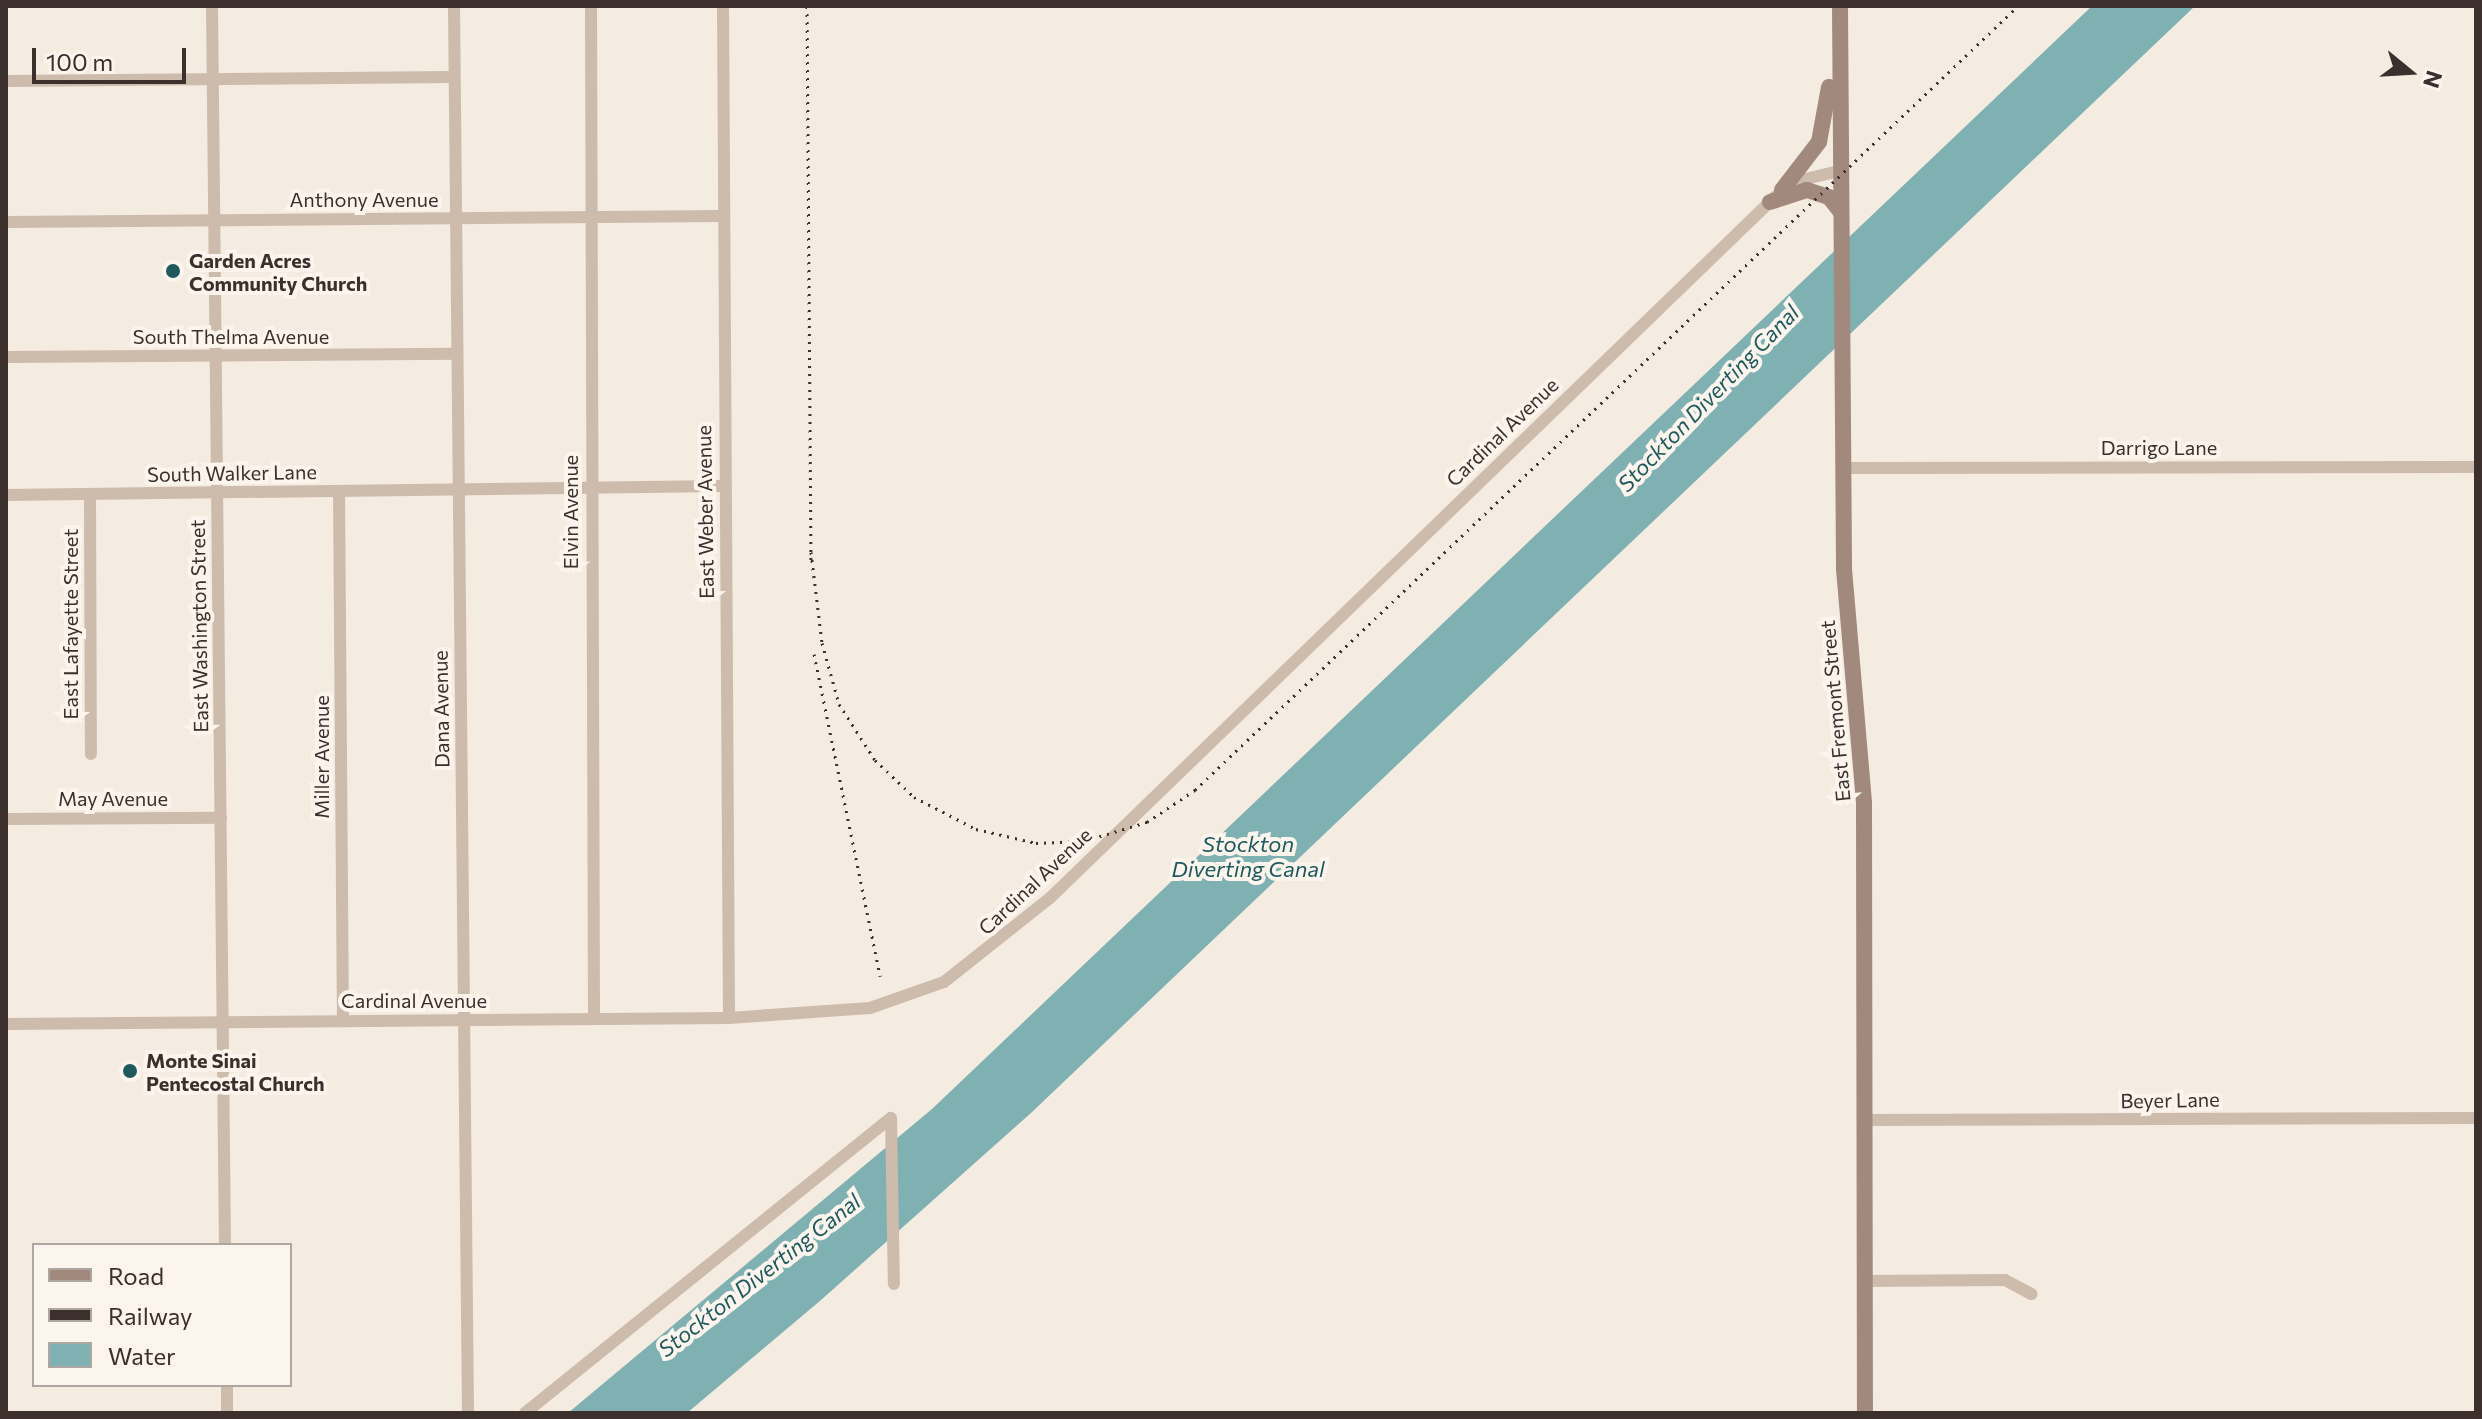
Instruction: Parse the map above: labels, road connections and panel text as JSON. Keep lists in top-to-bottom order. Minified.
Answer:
{"streets":{"main road":["East Fremont Street"],"street":["Anthony Avenue","South Thelma Avenue","Cardinal Avenue","Darrigo Lane","South Walker Lane","Elvin Avenue","East Weber Avenue","East Lafayette Street","East Washington Street","Dana Avenue","Miller Avenue","May Avenue","Beyer Lane"]},"crossings":[["Anthony Avenue","Elvin Avenue"],["Anthony Avenue","East Weber Avenue"],["Anthony Avenue","East Washington Street"],["Anthony Avenue","Dana Avenue"],["South Thelma Avenue","East Washington Street"],["South Thelma Avenue","Dana Avenue"],["Cardinal Avenue","Elvin Avenue"],["Cardinal Avenue","East Weber Avenue"],["Cardinal Avenue","East Washington Street"],["Cardinal Avenue","Dana Avenue"],["Cardinal Avenue","East Fremont Street"],["Cardinal Avenue","Miller Avenue"],["Darrigo Lane","East Fremont Street"],["South Walker Lane","Elvin Avenue"],["South Walker Lane","East Weber Avenue"],["South Walker Lane","East Lafayette Street"],["South Walker Lane","East Washington Street"],["South Walker Lane","Dana Avenue"],["South Walker Lane","Miller Avenue"],["East Washington Street","May Avenue"],["East Fremont Street","Beyer Lane"]],"water":["Stockton Diverting Canal"],"places":["Garden Acres Community Church","Monte Sinai Pentecostal Church"],"legend":["Road","Railway","Water"],"scale_bar":"100 m","north":"right"}
